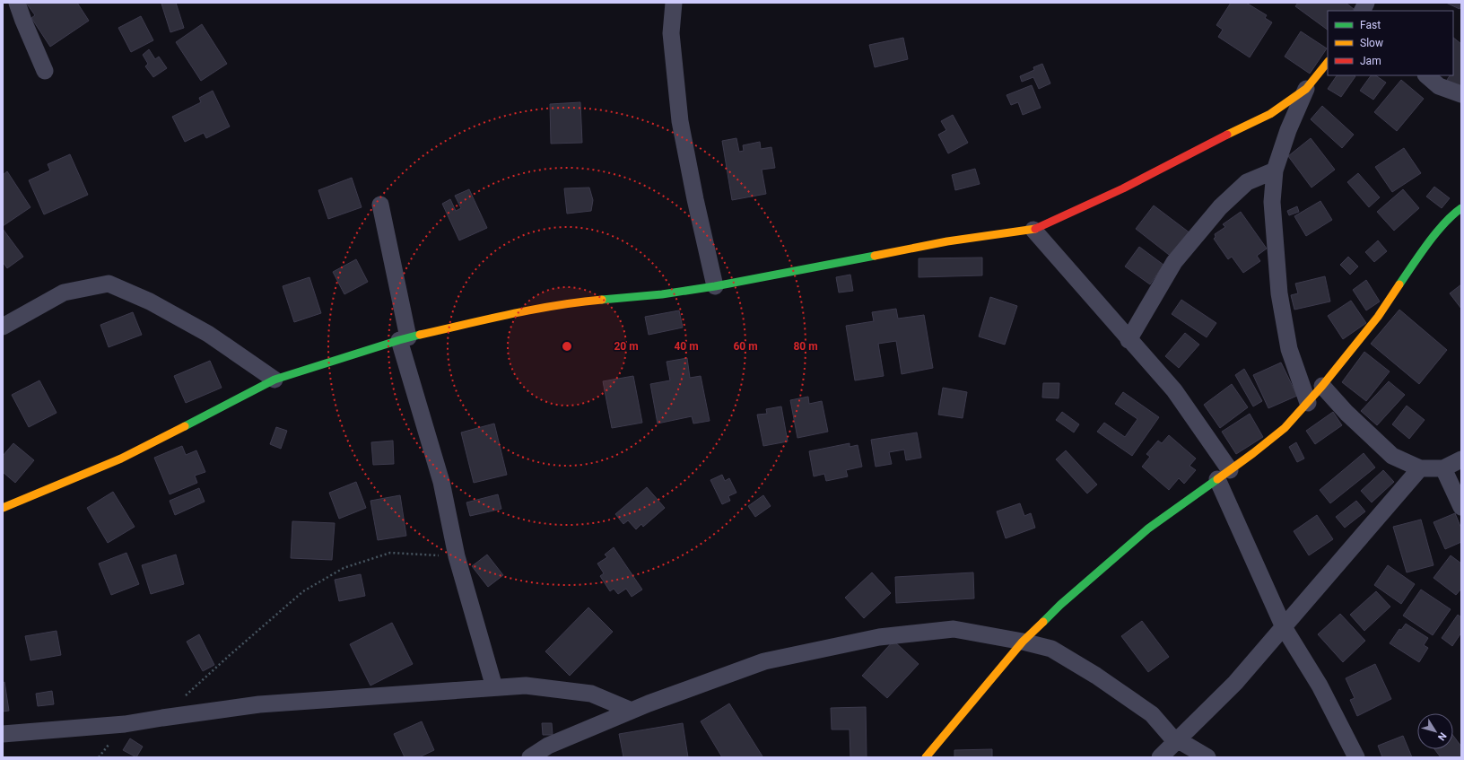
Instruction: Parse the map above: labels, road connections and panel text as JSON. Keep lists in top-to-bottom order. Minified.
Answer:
{"legend":["Fast","Slow","Jam"],"north":"bottom right","rings":["20 m","40 m","60 m","80 m"]}
